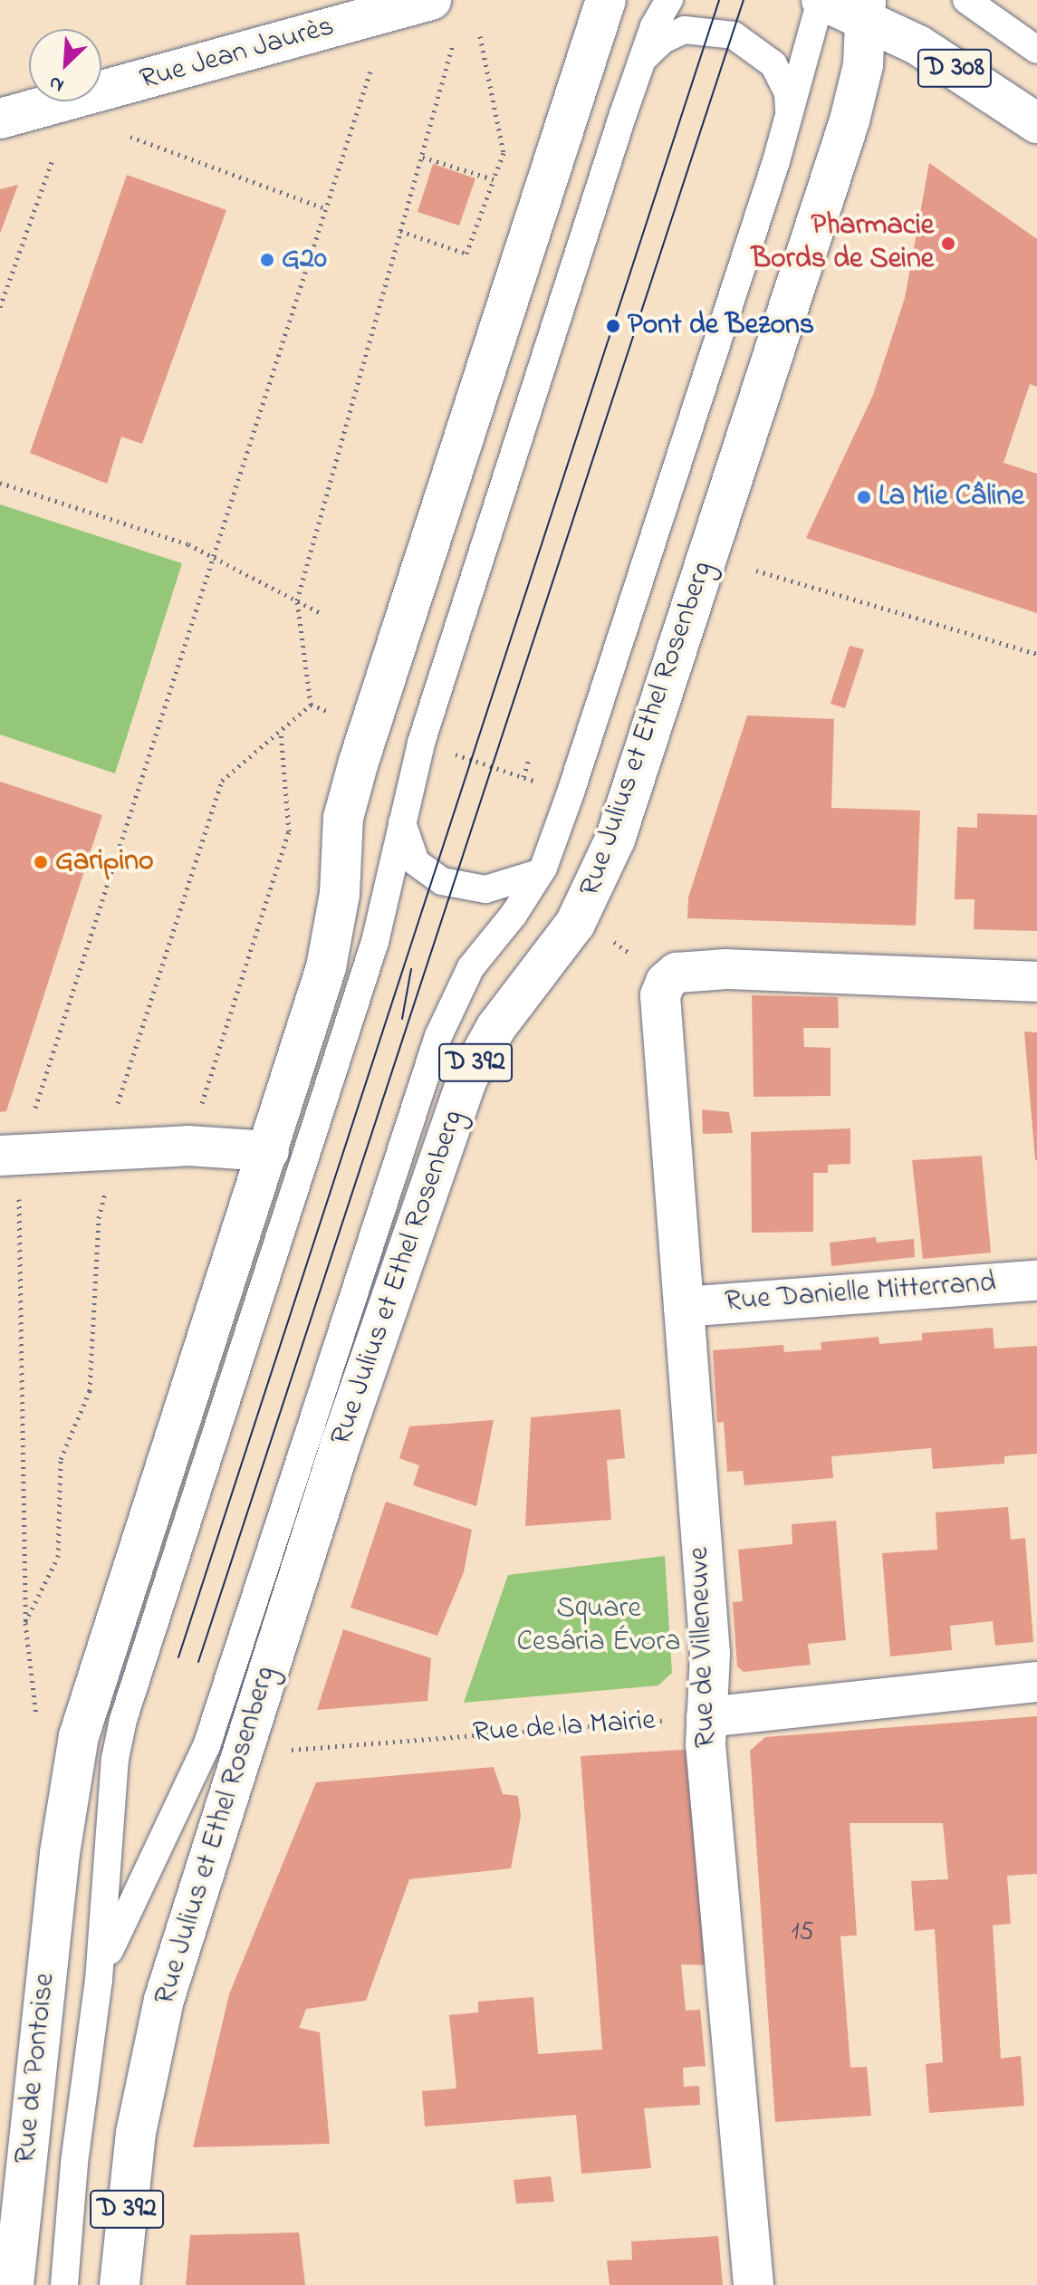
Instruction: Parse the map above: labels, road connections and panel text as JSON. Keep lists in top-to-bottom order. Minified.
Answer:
{"streets":{"main road":["Rue Jean Jaurès","D 308","Rue Julius et Ethel Rosenberg","D 392","Rue Danielle Mitterrand","Rue de Villeneuve","Rue de Pontoise"],"path":["Rue de la Mairie"]},"crossings":[["D 308","Rue Julius et Ethel Rosenberg"],["Rue Julius et Ethel Rosenberg","Rue de la Mairie"],["Rue Danielle Mitterrand","Rue de Villeneuve"],["Rue de Villeneuve","Rue de la Mairie"]],"parks":["Square Cesária Évora"],"places":["Pharmacie Bords de Seine","G20","Pont de Bezons","La Mie Câline","Garipino"],"house_numbers":["15"],"north":"bottom left"}
